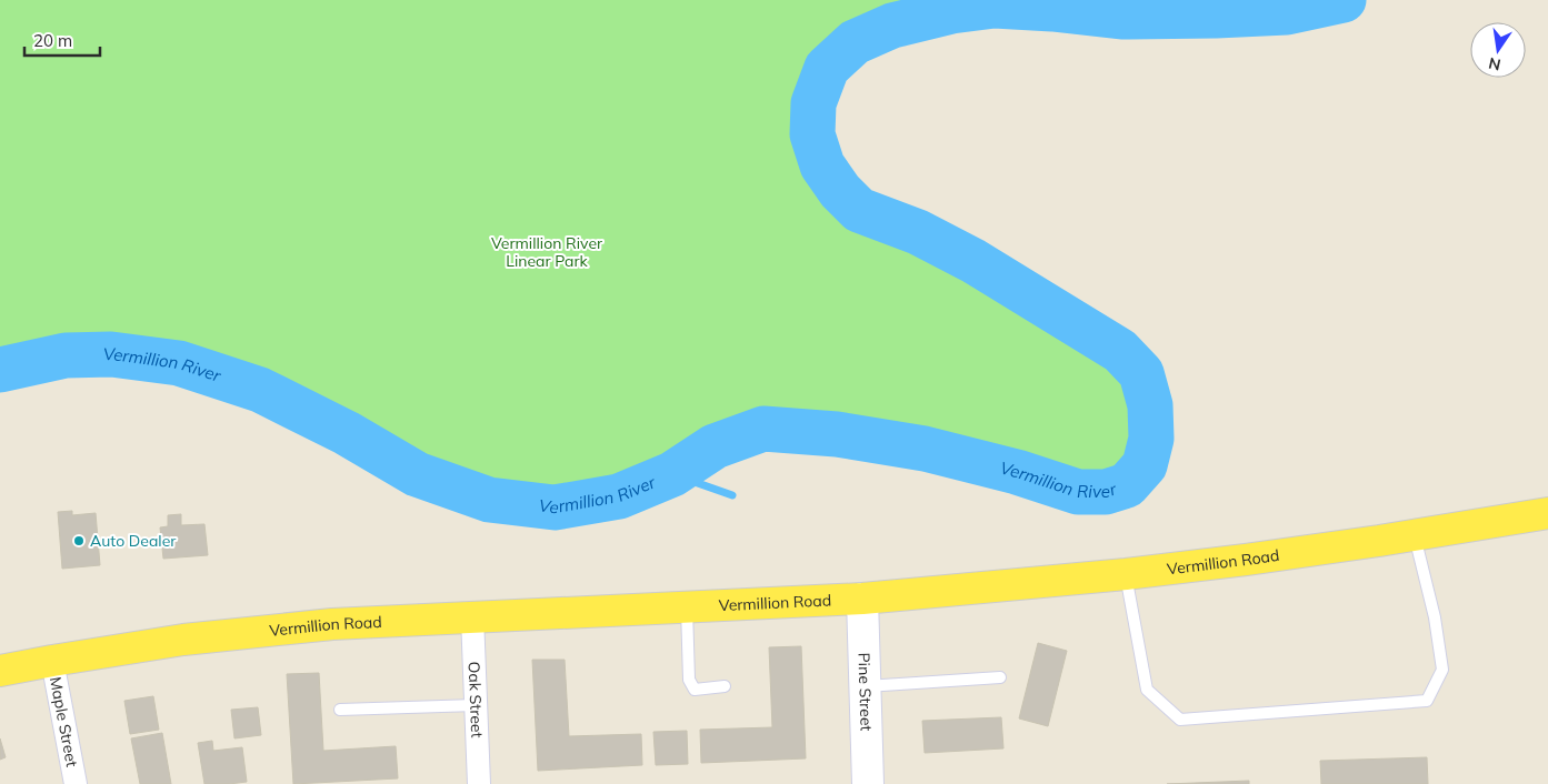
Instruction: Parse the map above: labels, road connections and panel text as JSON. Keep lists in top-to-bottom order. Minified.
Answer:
{"streets":{"main road":["Vermillion Road"],"street":["Pine Street","Oak Street","Maple Street"]},"crossings":[["Vermillion Road","Pine Street"],["Vermillion Road","Oak Street"],["Vermillion Road","Maple Street"]],"water":["Vermillion River"],"parks":["Vermillion River Linear Park"],"places":["Auto Dealer"],"scale_bar":"20 m","north":"bottom"}
